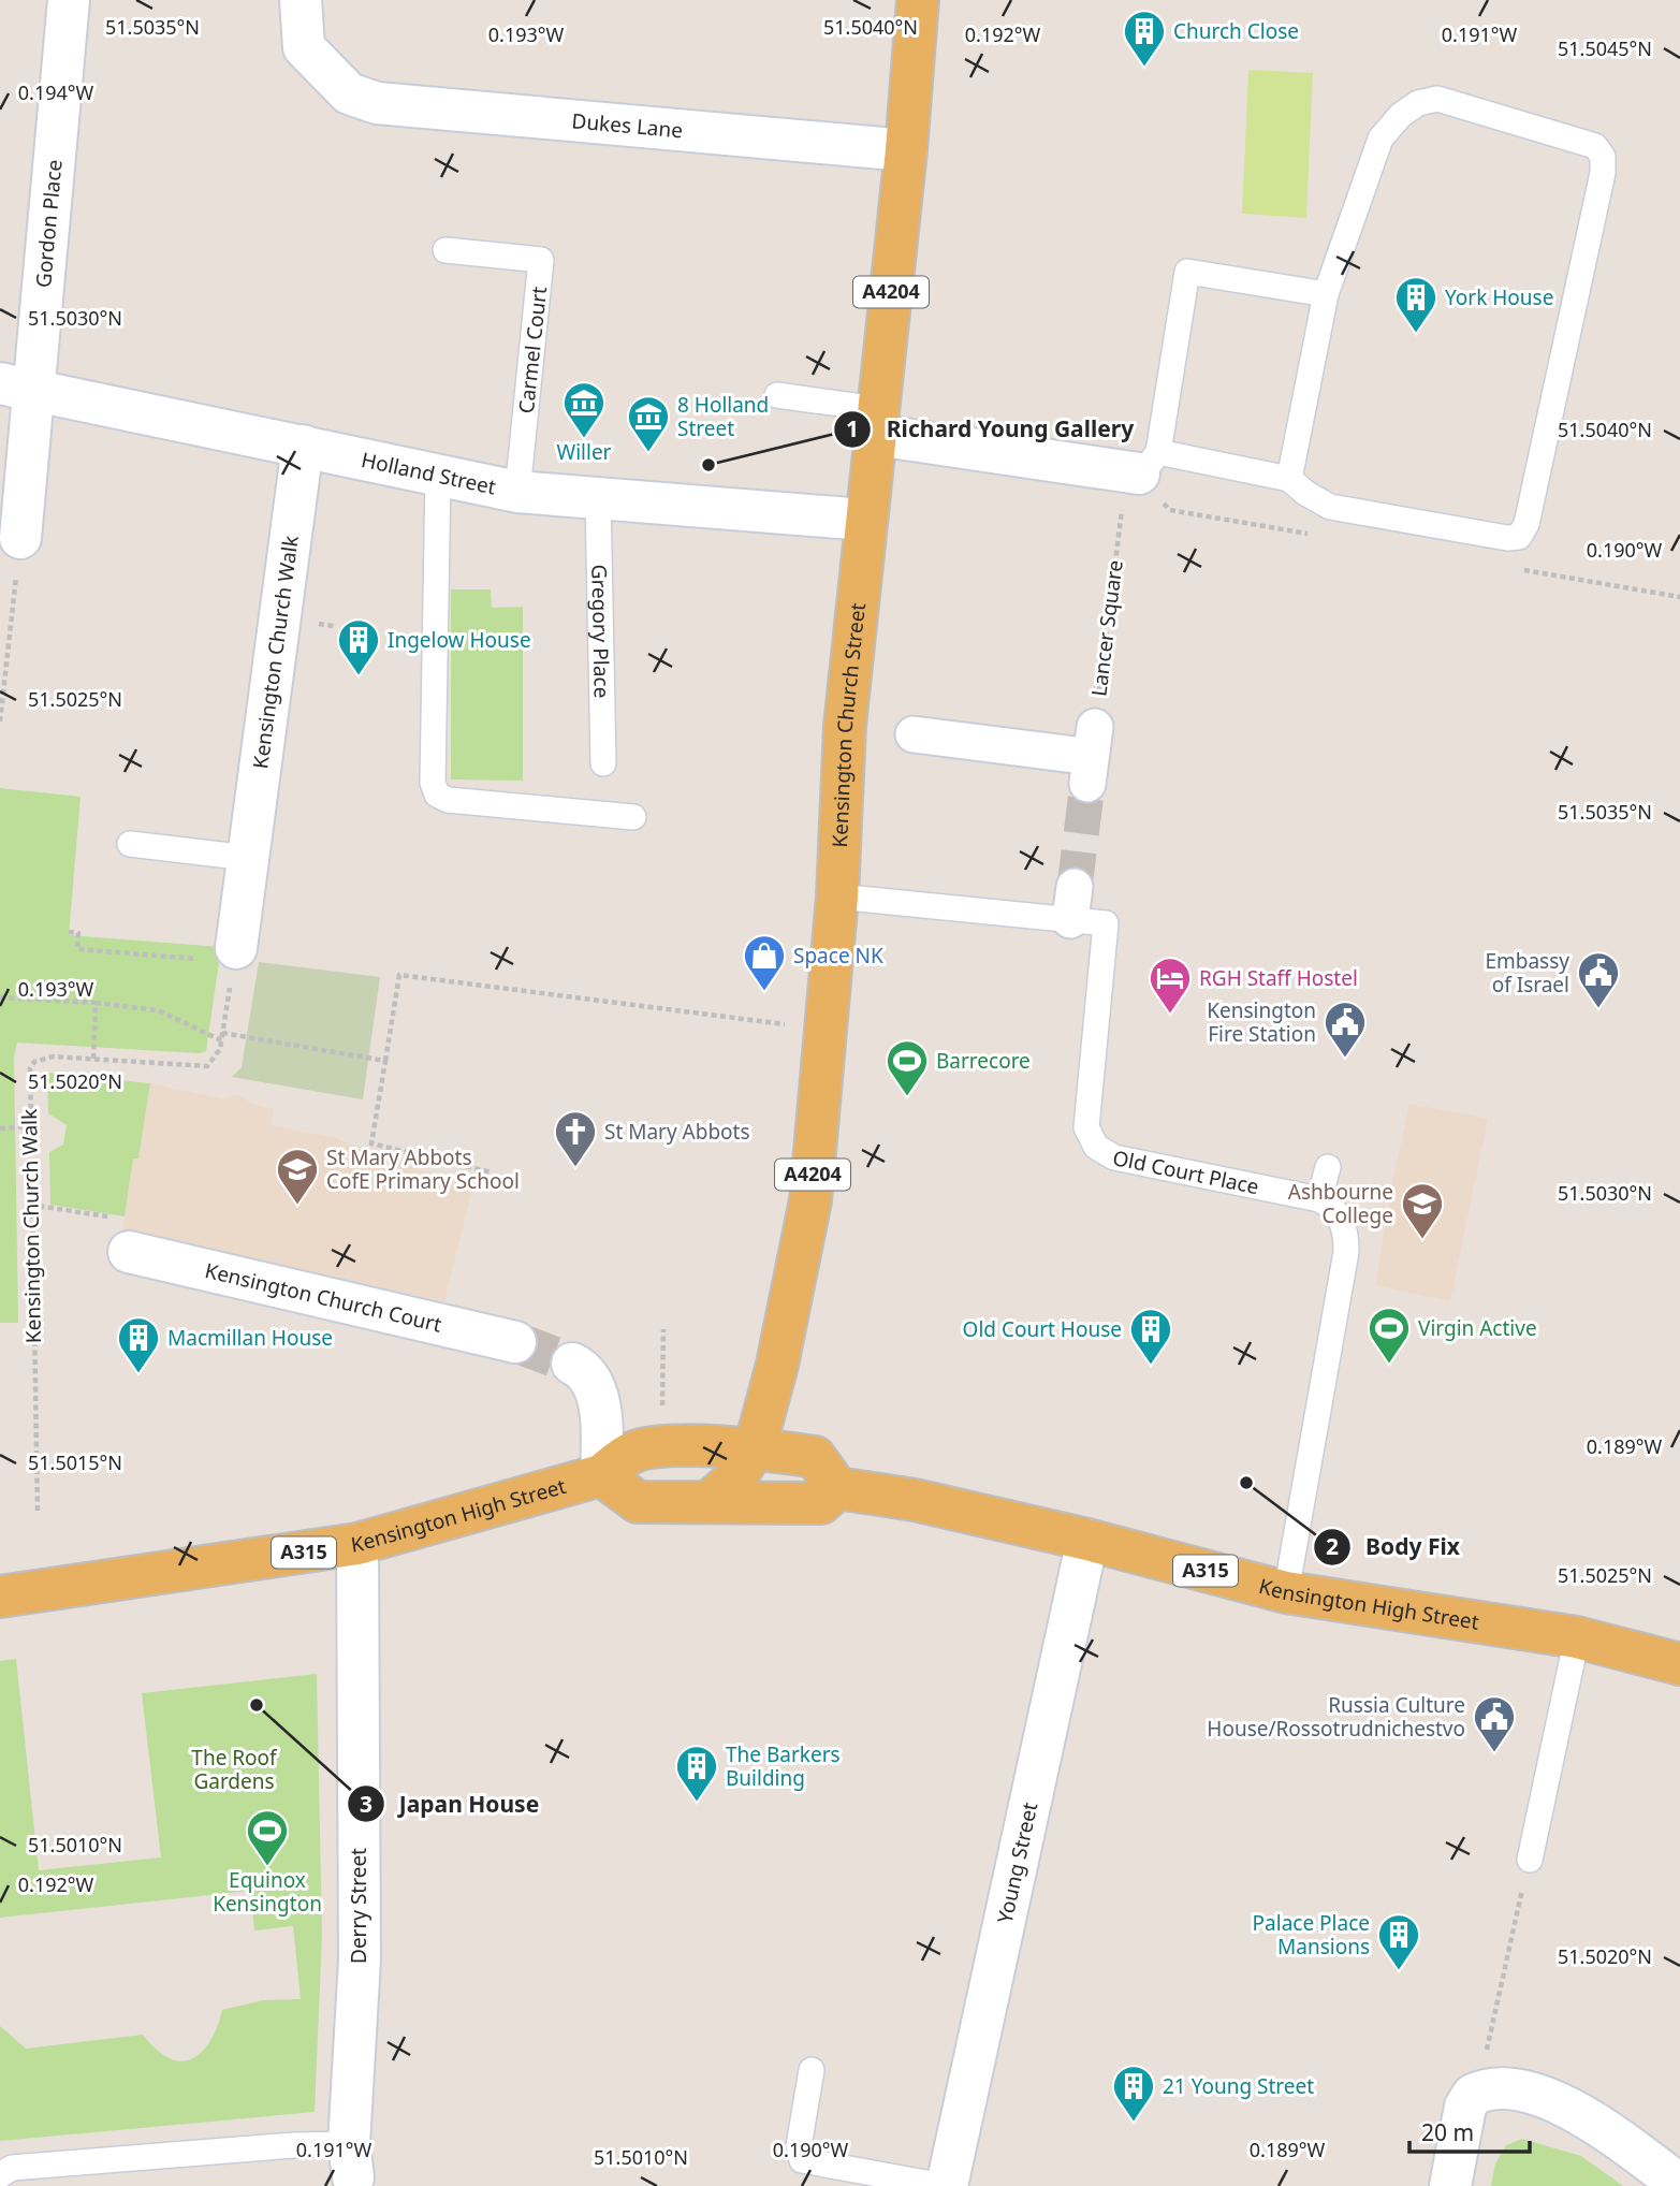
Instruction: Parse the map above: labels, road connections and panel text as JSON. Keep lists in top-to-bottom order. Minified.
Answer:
{"streets":{"main road":["A4204","Kensington Church Street","Kensington High Street","A315"],"street":["Dukes Lane","Gordon Place","Holland Street","Kensington Church Walk","Kensington Church Court","Young Street","Derry Street"],"lane":["Carmel Court","Gregory Place","Old Court Place"],"path":["Lancer Square"]},"crossings":[["Dukes Lane","Kensington Church Street"],["Gordon Place","Holland Street"],["A4204","Kensington Church Street"],["A4204","Kensington High Street"],["Carmel Court","Holland Street"],["Holland Street","Gregory Place"],["Holland Street","Kensington Church Walk"],["Holland Street","Kensington Church Street"],["Kensington Church Street","Old Court Place"],["Kensington Church Street","Kensington High Street"],["Kensington High Street","Young Street"],["Kensington High Street","Derry Street"]],"parks":["The Roof Gardens"],"places":{"building":["Church Close","York House","Ingelow House","Old Court House","Macmillan House","The Barkers Building","Palace Place Mansions","21 Young Street"],"museum":["Willer","8 Holland Street"],"other":["Richard Young Gallery","Body Fix","Japan House"],"shop":["Space NK"],"public building":["Embassy of Israel","Kensington Fire Station","Russia Culture House/Rossotrudnichestvo"],"hotel":["RGH Staff Hostel"],"sports":["Barrecore","Virgin Active","Equinox Kensington"],"church":["St Mary Abbots"],"school or university":["St Mary Abbots CofE Primary School","Ashbourne College"]},"scale_bar":"20 m","coordinates":["51.5035°N","51.5040°N","0.193°W","0.192°W","0.191°W","51.5045°N","0.194°W","51.5030°N","0.190°W","51.5025°N","51.5020°N","0.189°W","51.5015°N","51.5010°N"]}
